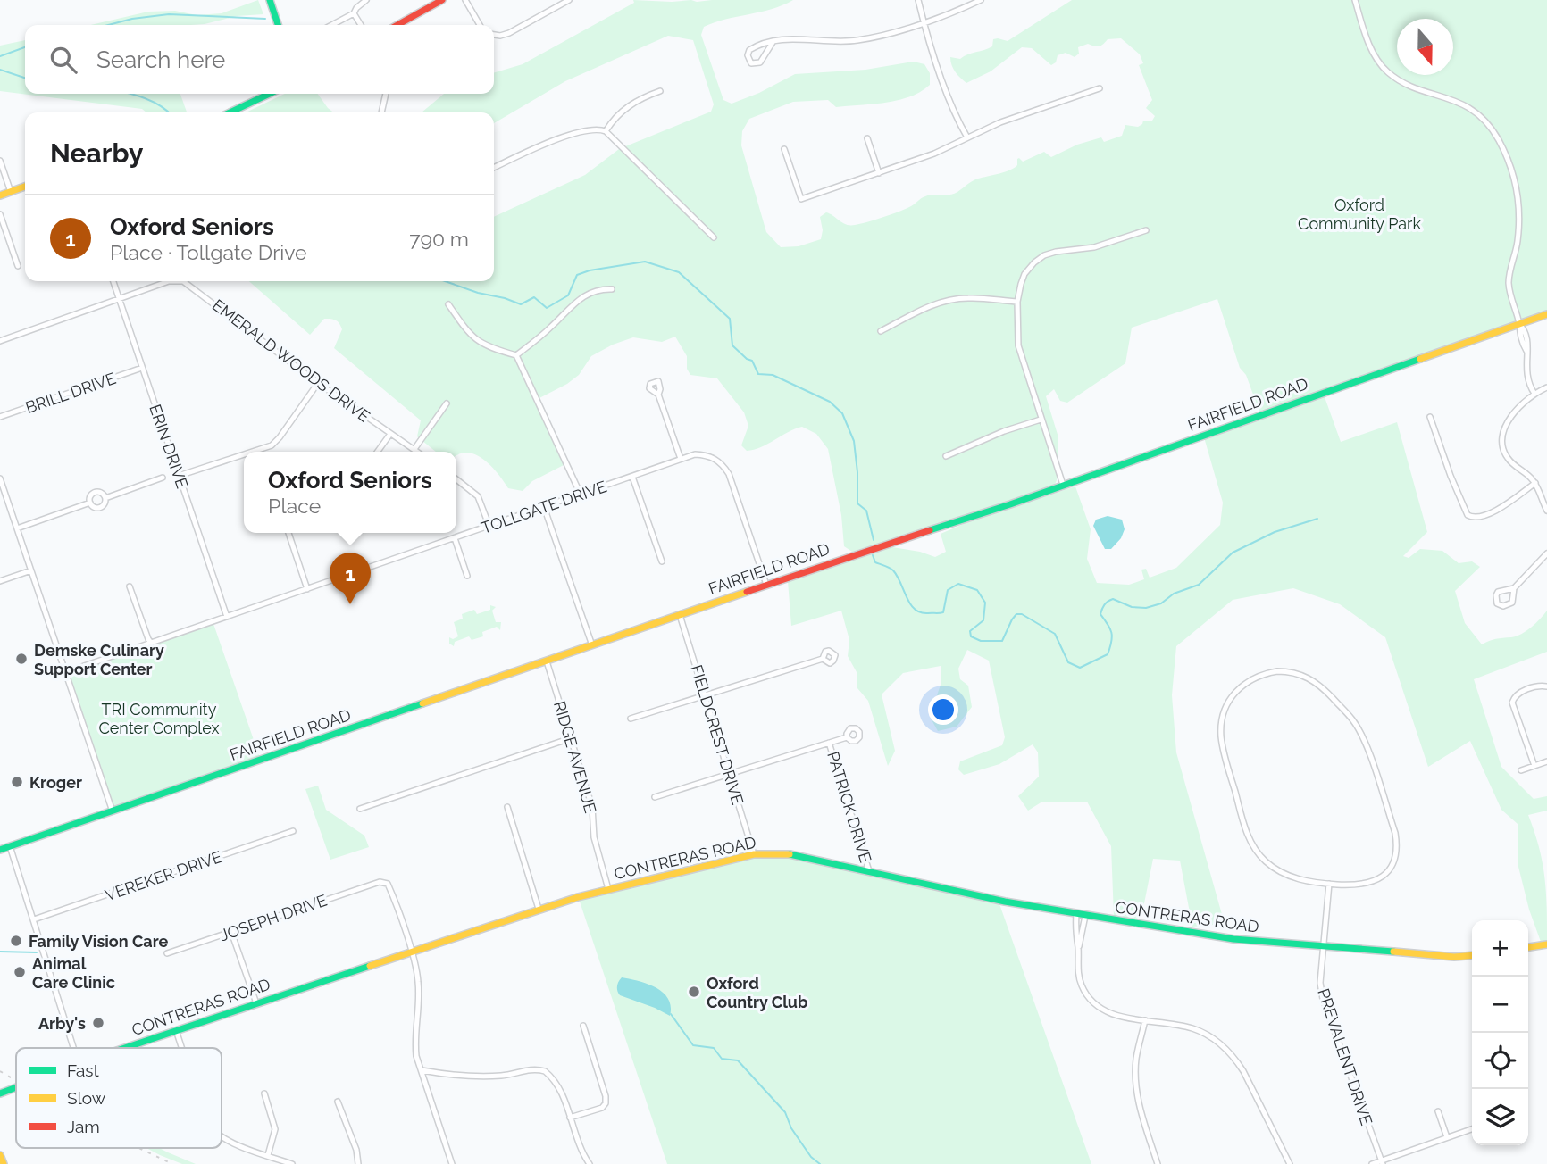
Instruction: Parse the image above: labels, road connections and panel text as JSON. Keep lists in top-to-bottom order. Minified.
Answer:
{"streets":{"street":["EMERALD WOODS DRIVE","BRILL DRIVE","FAIRFIELD ROAD","ERIN DRIVE","TOLLGATE DRIVE","FIELDCREST DRIVE","RIDGE AVENUE","PATRICK DRIVE","CONTRERAS ROAD","VEREKER DRIVE","JOSEPH DRIVE","PREVALENT DRIVE"]},"crossings":[["EMERALD WOODS DRIVE","ERIN DRIVE"],["BRILL DRIVE","ERIN DRIVE"],["FAIRFIELD ROAD","TOLLGATE DRIVE"],["FAIRFIELD ROAD","FIELDCREST DRIVE"],["FAIRFIELD ROAD","RIDGE AVENUE"],["ERIN DRIVE","TOLLGATE DRIVE"],["FIELDCREST DRIVE","CONTRERAS ROAD"],["RIDGE AVENUE","CONTRERAS ROAD"],["PATRICK DRIVE","CONTRERAS ROAD"],["CONTRERAS ROAD","JOSEPH DRIVE"],["CONTRERAS ROAD","PREVALENT DRIVE"]],"parks":["Oxford Community Park","TRI Community Center Complex"],"places":["Demske Culinary Support Center","Kroger","Family Vision Care","Animal Care Clinic","Oxford Country Club","Arby's"],"legend":["Fast","Slow","Jam"],"north":"bottom","page":{"search":"Search here","heading":"Nearby","list":[{"mark":"1","name":"Oxford Seniors","note":"Place · Tollgate Drive","value":"790 m"}],"popup":["Oxford Seniors","Place"],"pins":"1","map_buttons":["+","−"]}}
